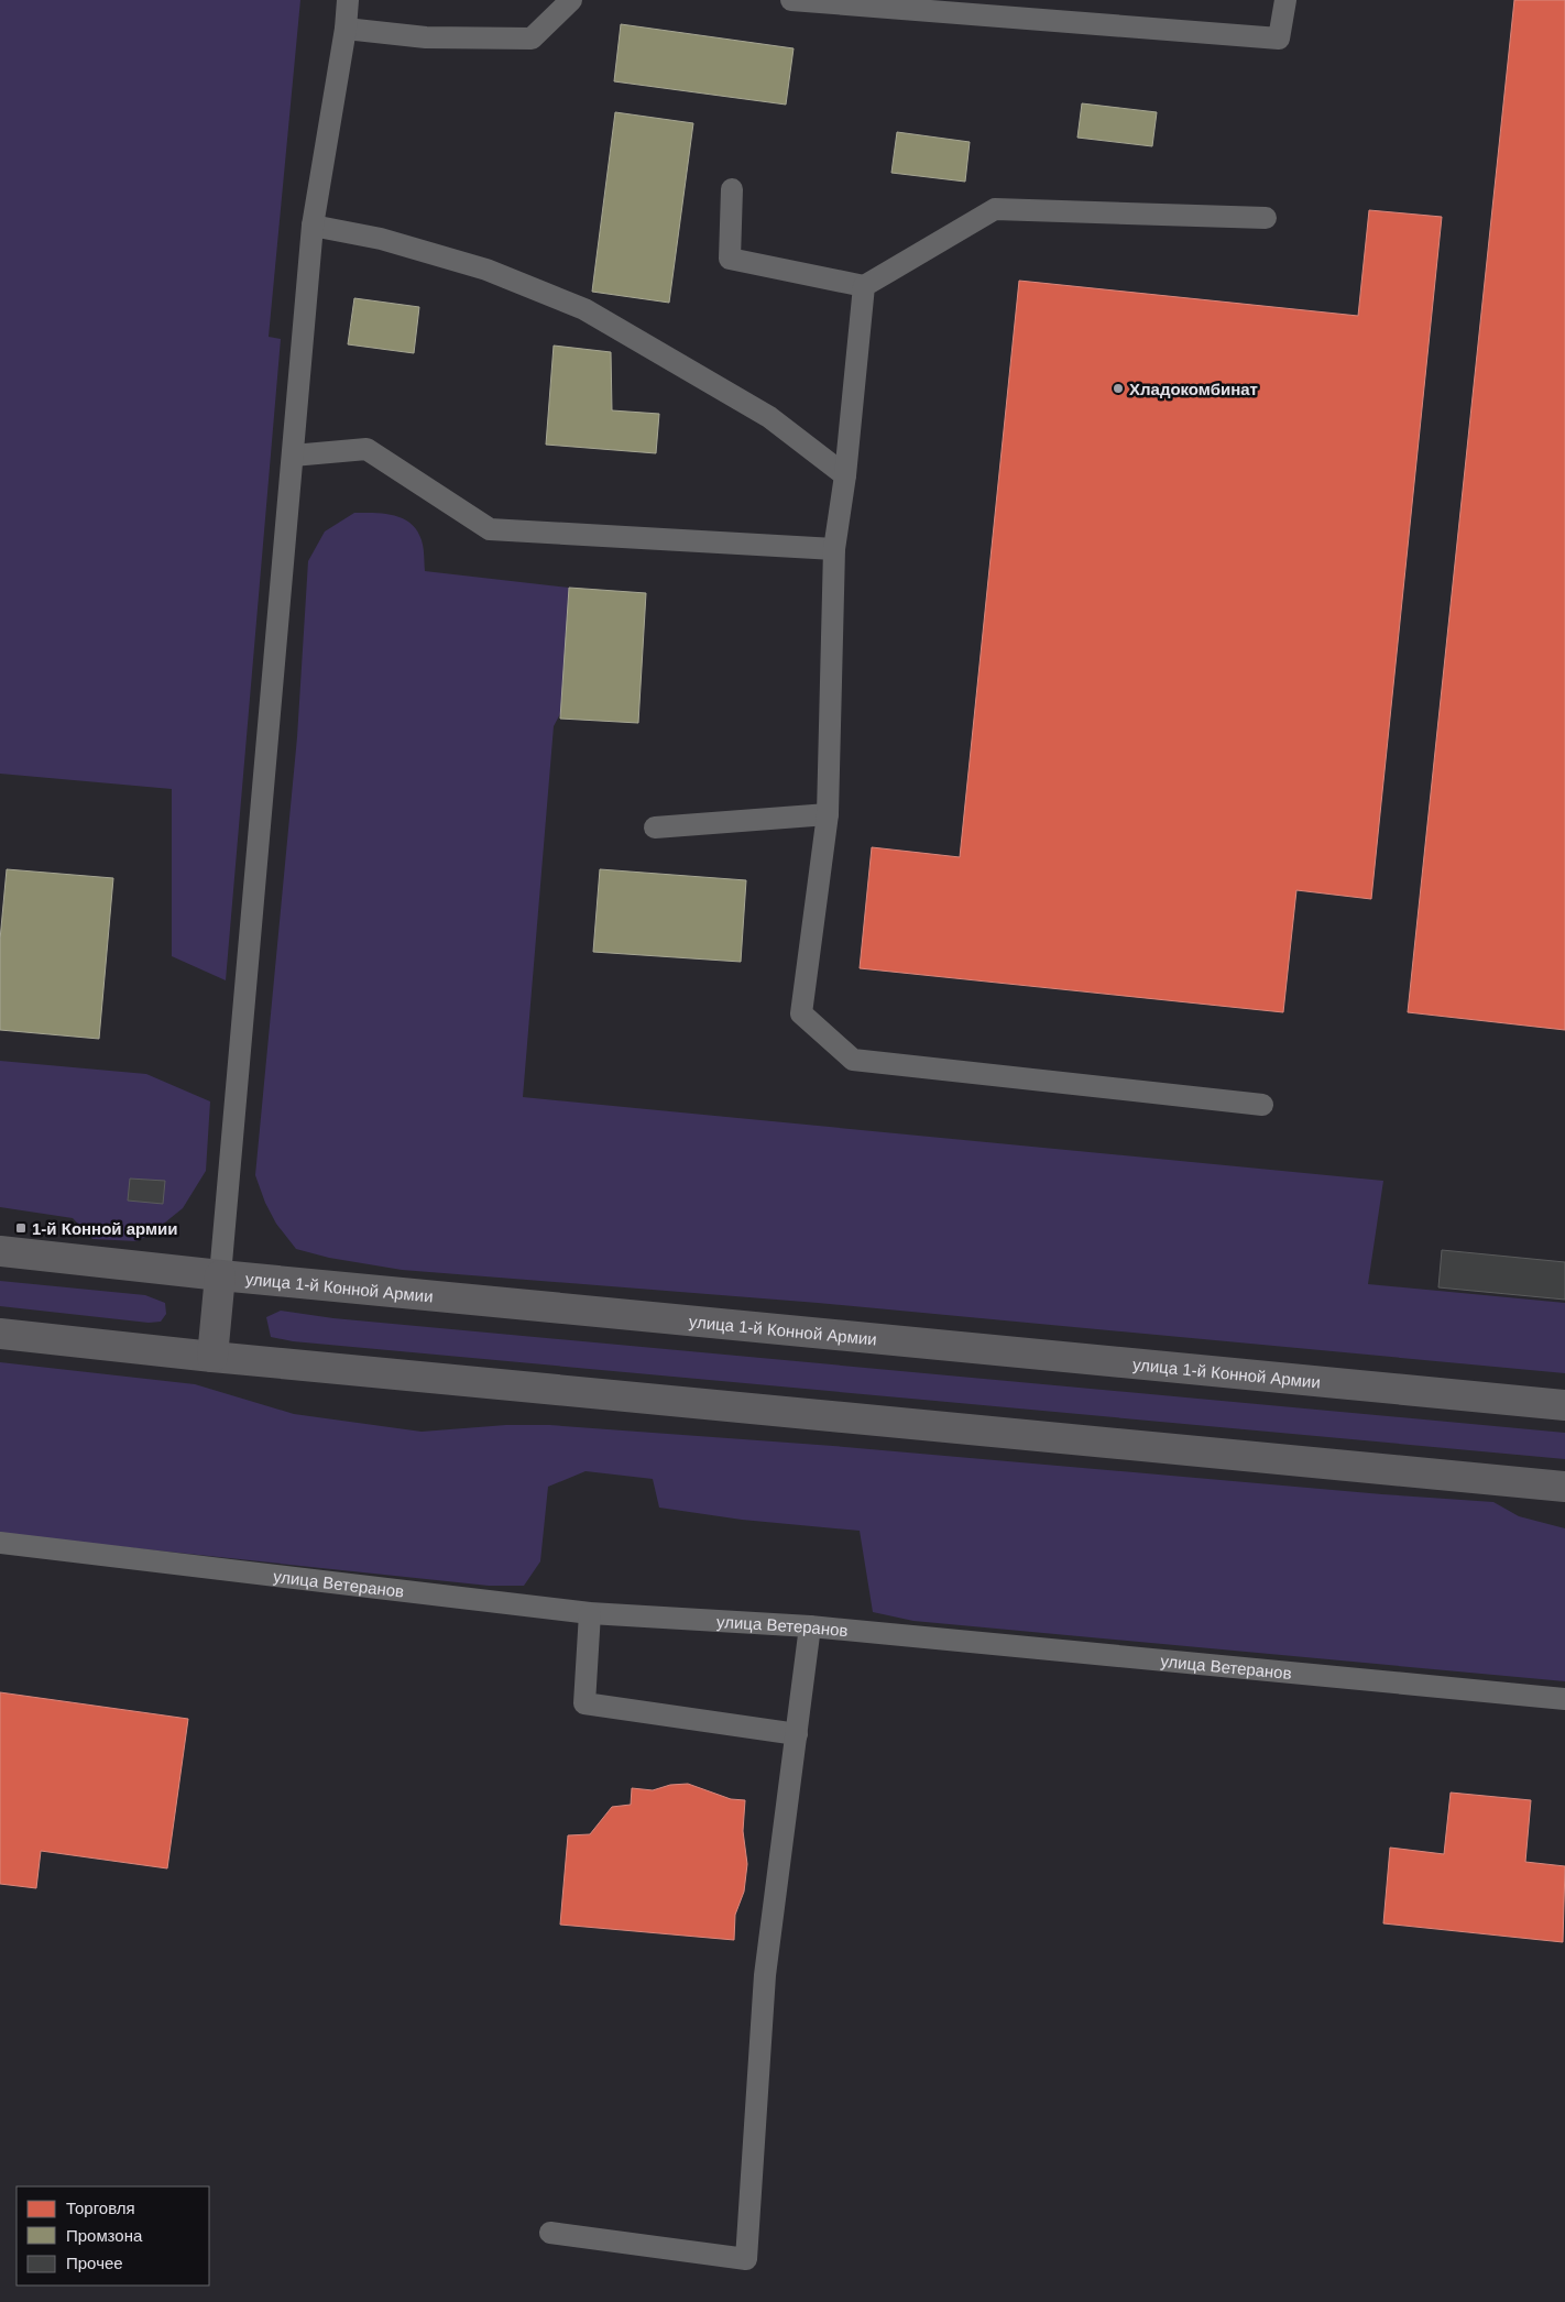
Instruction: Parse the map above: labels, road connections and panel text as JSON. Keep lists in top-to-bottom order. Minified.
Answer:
{"streets":{"main road":["улица 1-й Конной Армии"],"lane":["улица Ветеранов"]},"places":{"other":["Хладокомбинат"],"transit":["1-й Конной армии"]},"legend":["Торговля","Промзона","Прочее"]}
